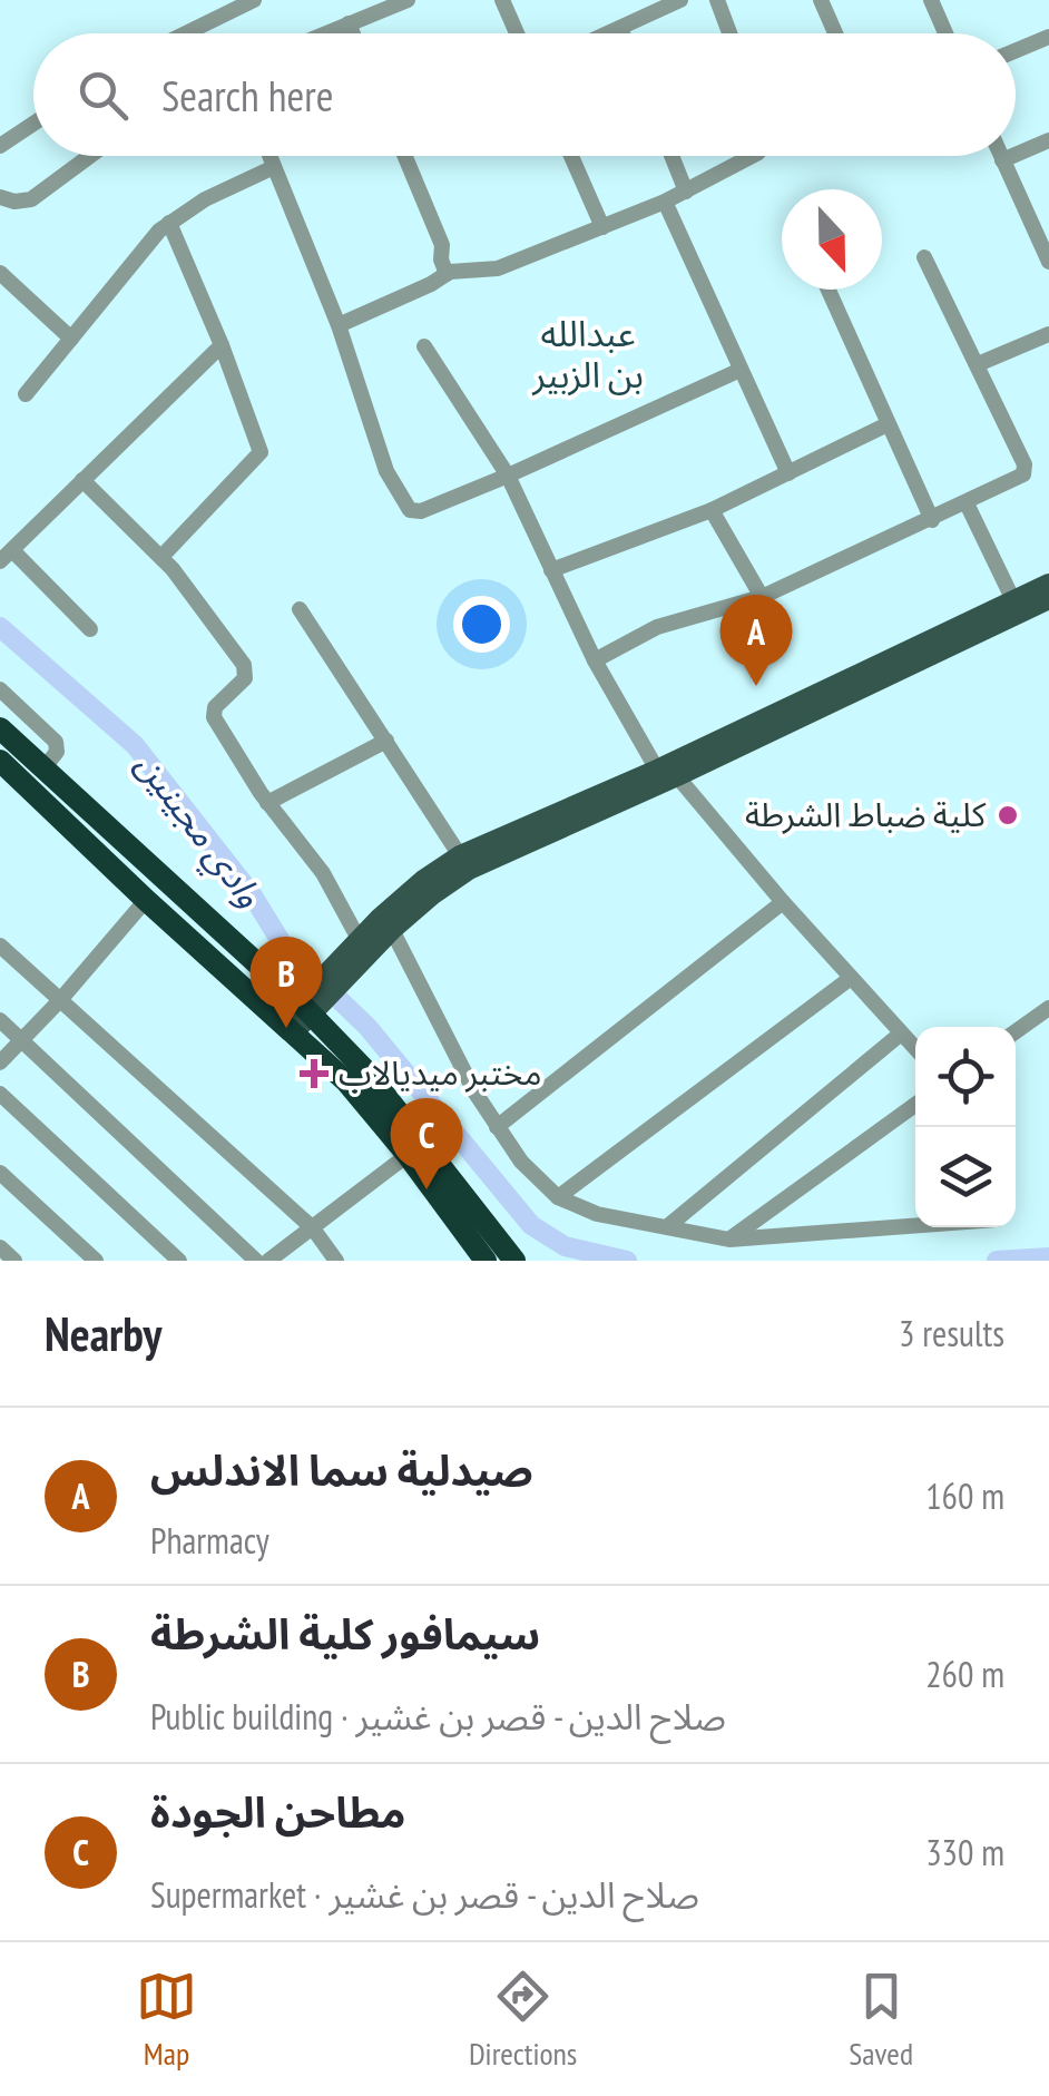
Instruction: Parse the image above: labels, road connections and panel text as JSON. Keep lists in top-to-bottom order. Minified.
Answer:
{"districts":["عبدالله بن الزبير"],"water":["وادي مجينين"],"places":{"other":["كلية ضباط الشرطة"],"health":["مختبر ميديالاب"]},"north":"bottom","page":{"search":"Search here","pins":["A","B","C"],"heading":["Nearby","3 results"],"list":[{"mark":"A","name":"صيدلية سما الاندلس","note":"Pharmacy","value":"160 m"},{"mark":"B","name":"سيمافور كلية الشرطة","note":"Public building · صلاح الدين - قصر بن غشير","value":"260 m"},{"mark":"C","name":"مطاحن الجودة","note":"Supermarket · صلاح الدين - قصر بن غشير","value":"330 m"}],"nav":["Map","Directions","Saved"]}}
